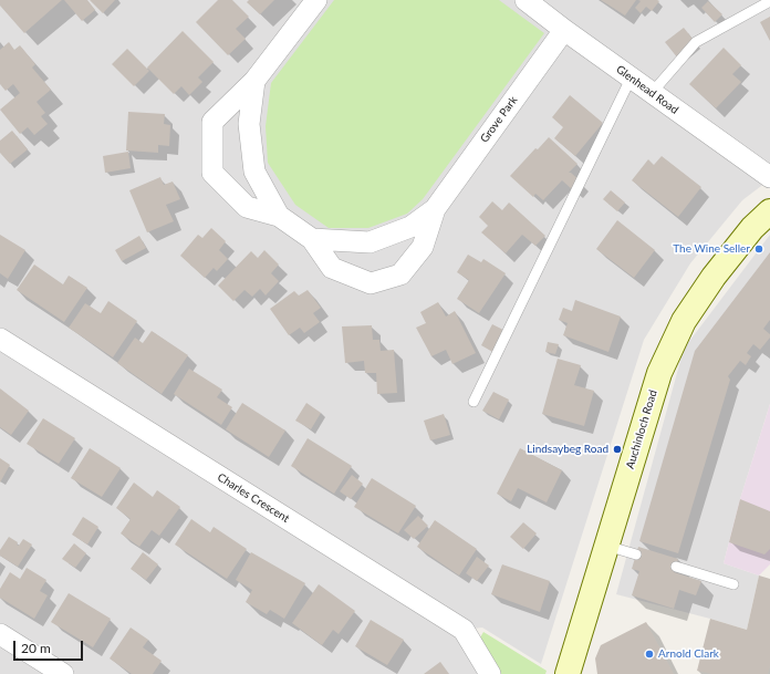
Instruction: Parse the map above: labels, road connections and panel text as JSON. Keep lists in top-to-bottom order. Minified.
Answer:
{"streets":{"main road":["Auchinloch Road"],"street":["Glenhead Road","Grove Park","Charles Crescent"]},"crossings":[["Glenhead Road","Grove Park"]],"places":["The Wine Seller","Lindsaybeg Road","Arnold Clark"],"scale_bar":"20 m"}
